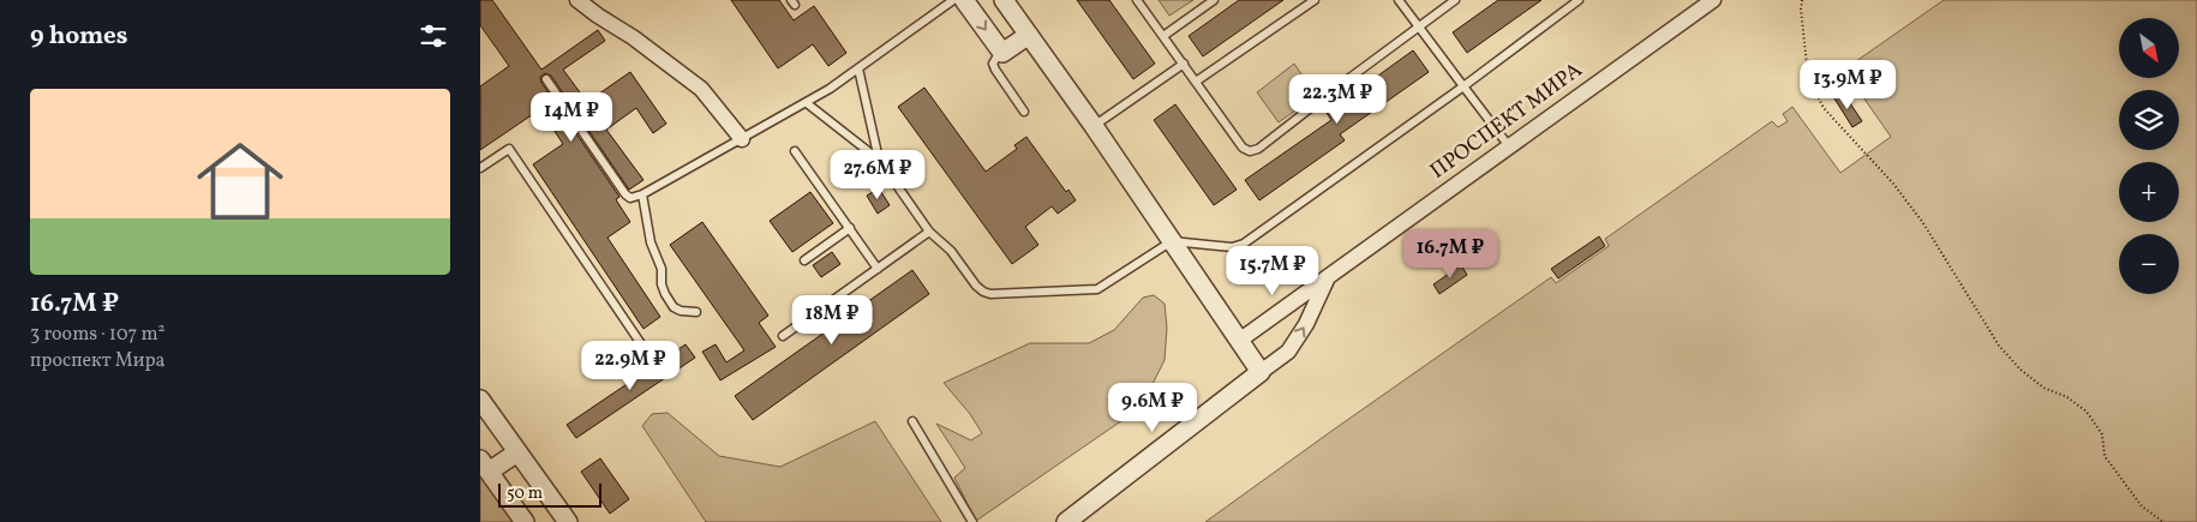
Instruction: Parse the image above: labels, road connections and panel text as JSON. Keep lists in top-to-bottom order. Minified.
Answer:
{"streets":{"street":["ПРОСПЕКТ МИРА"]},"scale_bar":"50 m","north":"bottom right","page":{"heading":"9 homes","map_buttons":["+","−"],"price":["13.9M ₽","22.3M ₽","14M ₽","27.6M ₽","16.7M ₽","15.7M ₽","18M ₽","22.9M ₽","9.6M ₽"],"list":[{"name":"16.7M ₽","note":"3 rooms · 107 m² · проспект Мира"}],"scale":"50 m"}}
